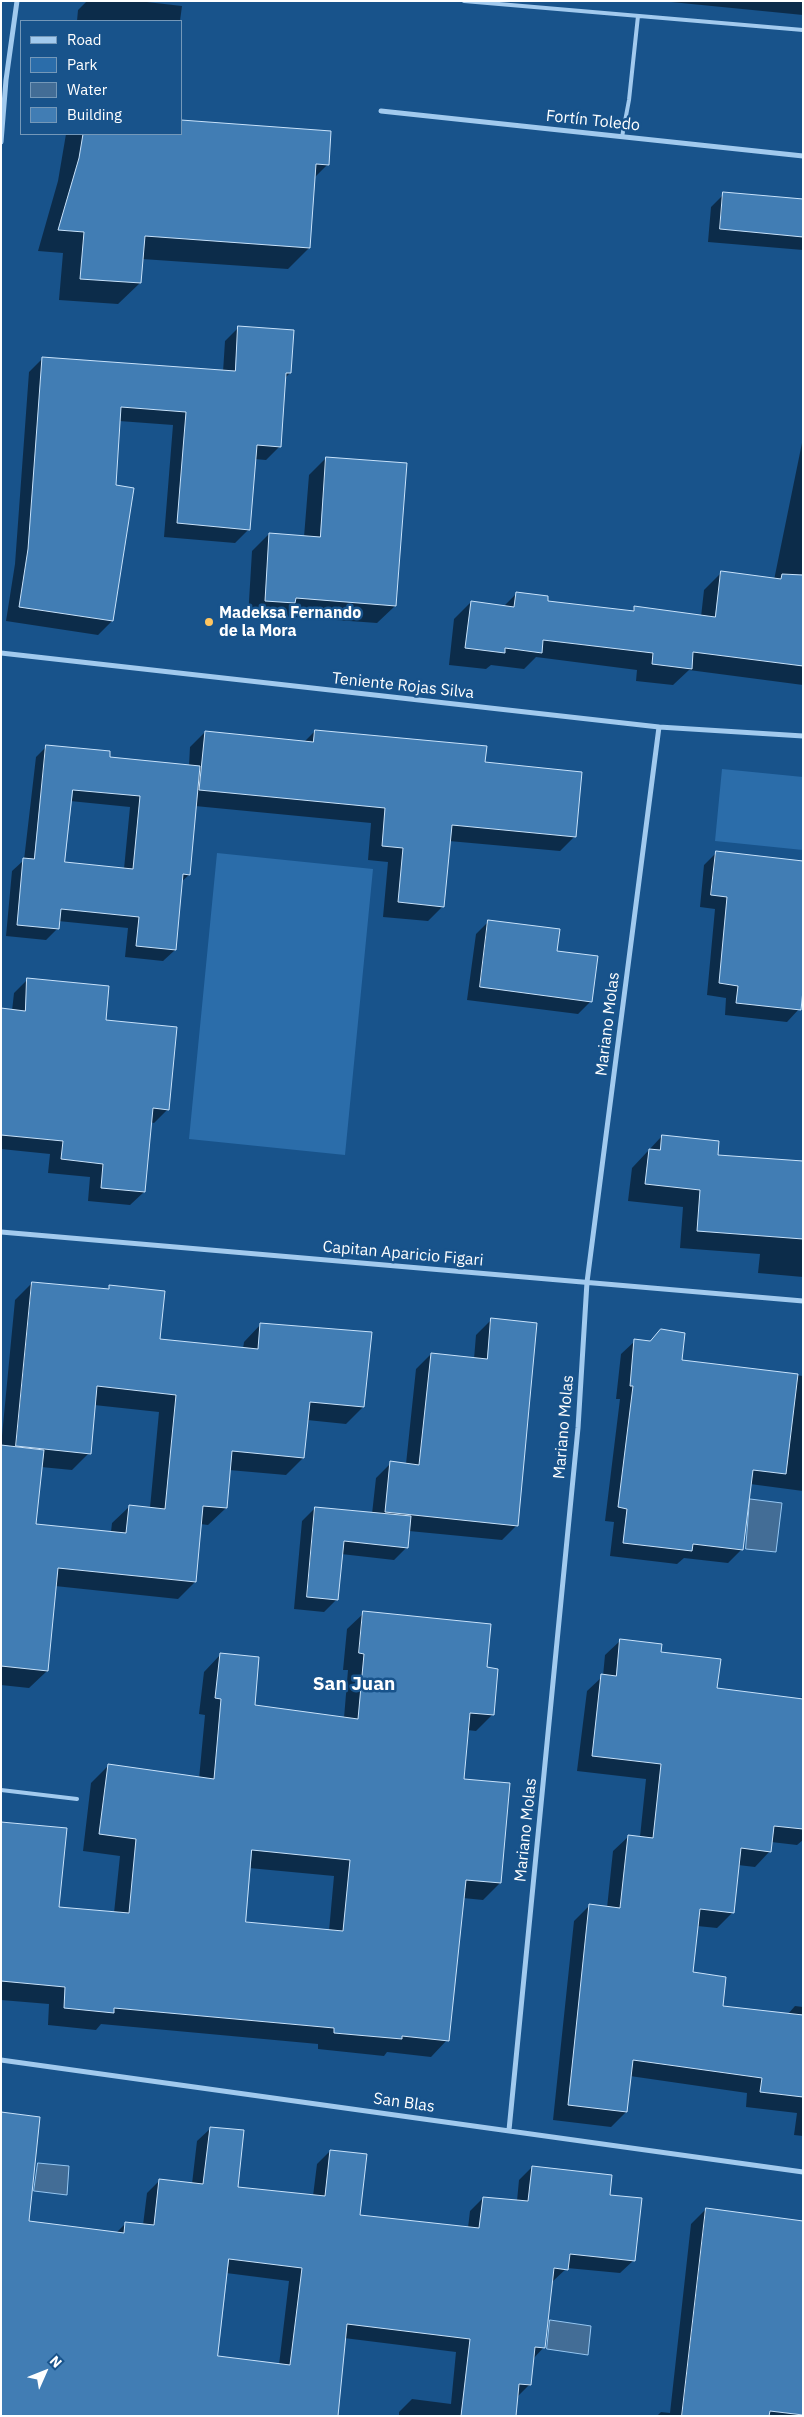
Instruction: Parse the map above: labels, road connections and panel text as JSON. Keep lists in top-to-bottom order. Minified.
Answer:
{"streets":{"street":["Fortín Toledo","Teniente Rojas Silva","Mariano Molas","Capitan Aparicio Figari","San Blas"]},"crossings":[["Teniente Rojas Silva","Mariano Molas"],["Mariano Molas","Capitan Aparicio Figari"],["Mariano Molas","San Blas"]],"districts":["San Juan"],"places":["Madeksa Fernando de la Mora"],"legend":["Road","Park","Water","Building"],"north":"top right"}
